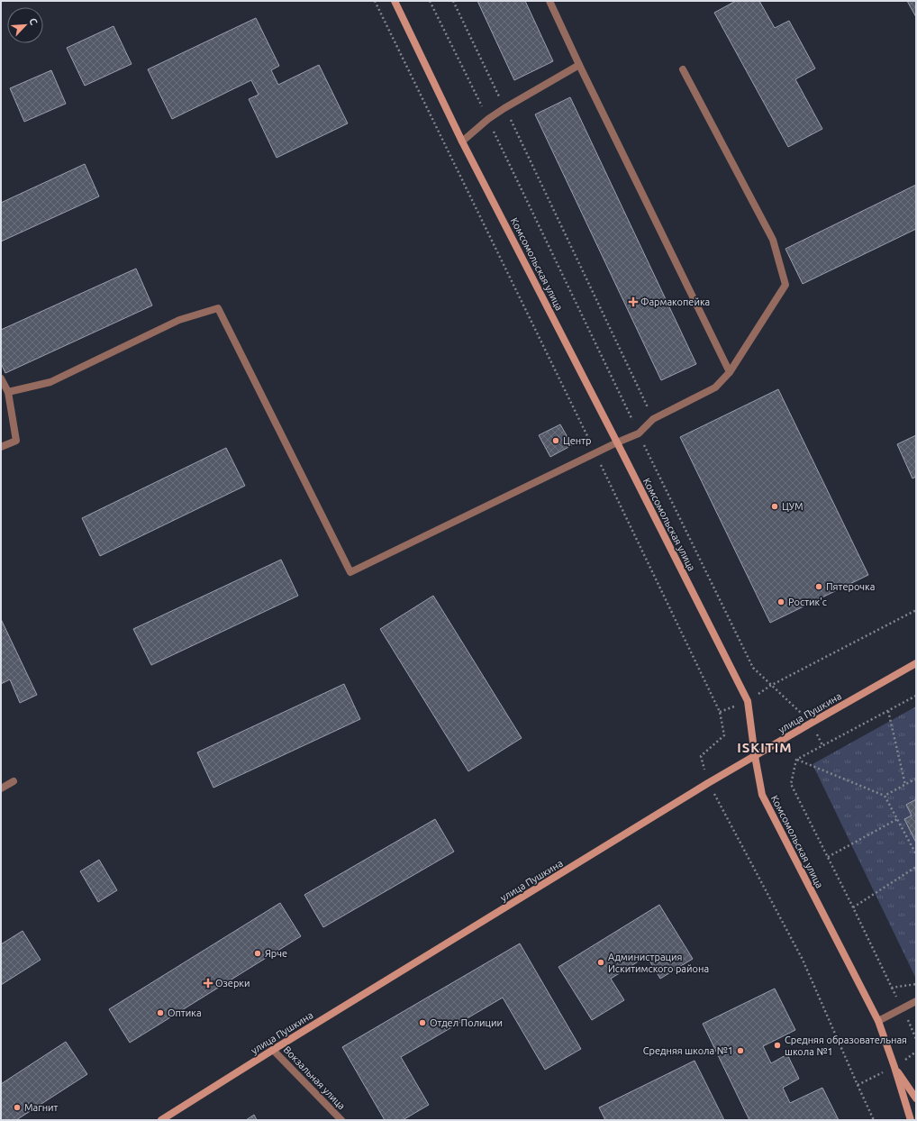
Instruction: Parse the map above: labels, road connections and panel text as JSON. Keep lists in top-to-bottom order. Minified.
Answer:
{"streets":{"main road":["Комсомольская улица","улица Пушкина"],"street":["Вокзальная улица"]},"crossings":[["Комсомольская улица","улица Пушкина"],["улица Пушкина","Вокзальная улица"]],"districts":["ISKITIM"],"places":{"health":["Фармакопейка","Озерки"],"other":["Центр","ЦУМ","Пятерочка","Ростик'с","Ярче","Администрация Искитимского района","Оптика","Отдел Полиции","Средняя образовательная школа №1","Средняя школа №1","Магнит"]},"north":"top right"}
